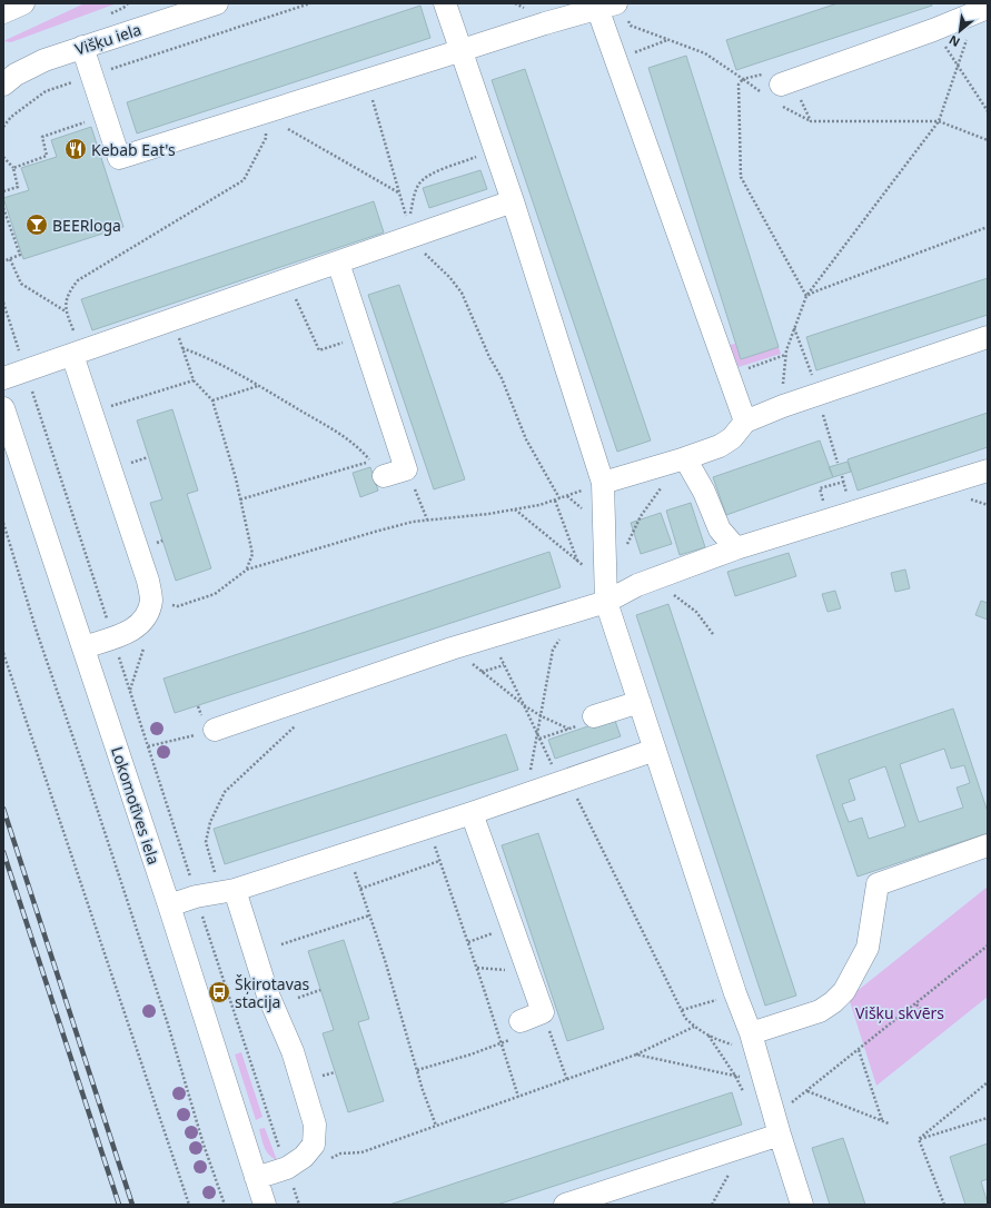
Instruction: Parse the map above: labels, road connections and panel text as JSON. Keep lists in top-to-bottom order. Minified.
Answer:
{"streets":{"street":["Višķu iela","Lokomotīves iela"]},"parks":["Višķu skvērs"],"places":{"restaurant":["Kebab Eat's"],"bar":["BEERloga"],"bus stop":["Šķirotavas stacija"]},"north":"bottom left"}
